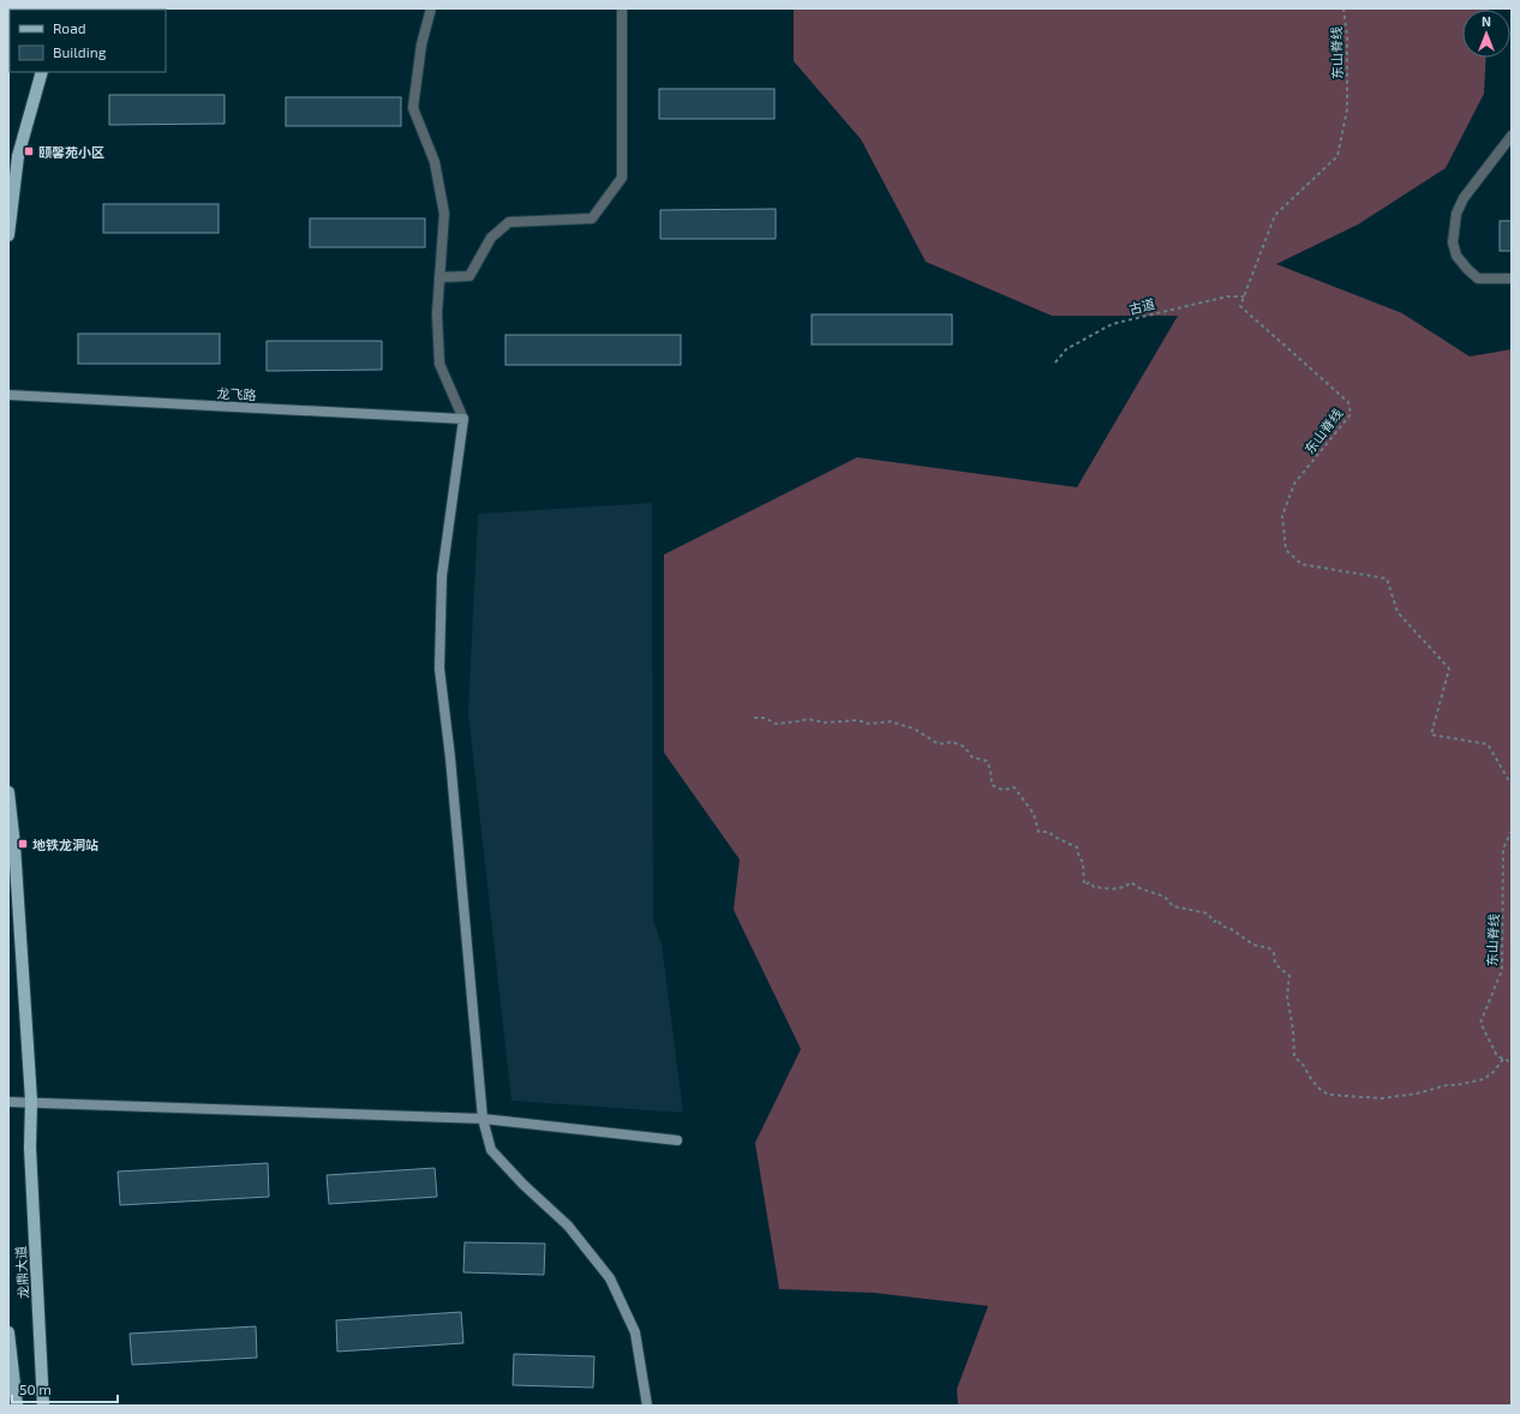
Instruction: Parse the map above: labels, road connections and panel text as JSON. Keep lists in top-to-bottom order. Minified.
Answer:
{"streets":{"main road":["龙鼎大道"],"street":["龙飞路"],"path":["东山脊线","古道"]},"crossings":[["东山脊线","古道"]],"places":{"transit":["颐馨苑小区","地铁龙洞站"]},"legend":["Road","Building"],"scale_bar":"50 m","north":"top"}
